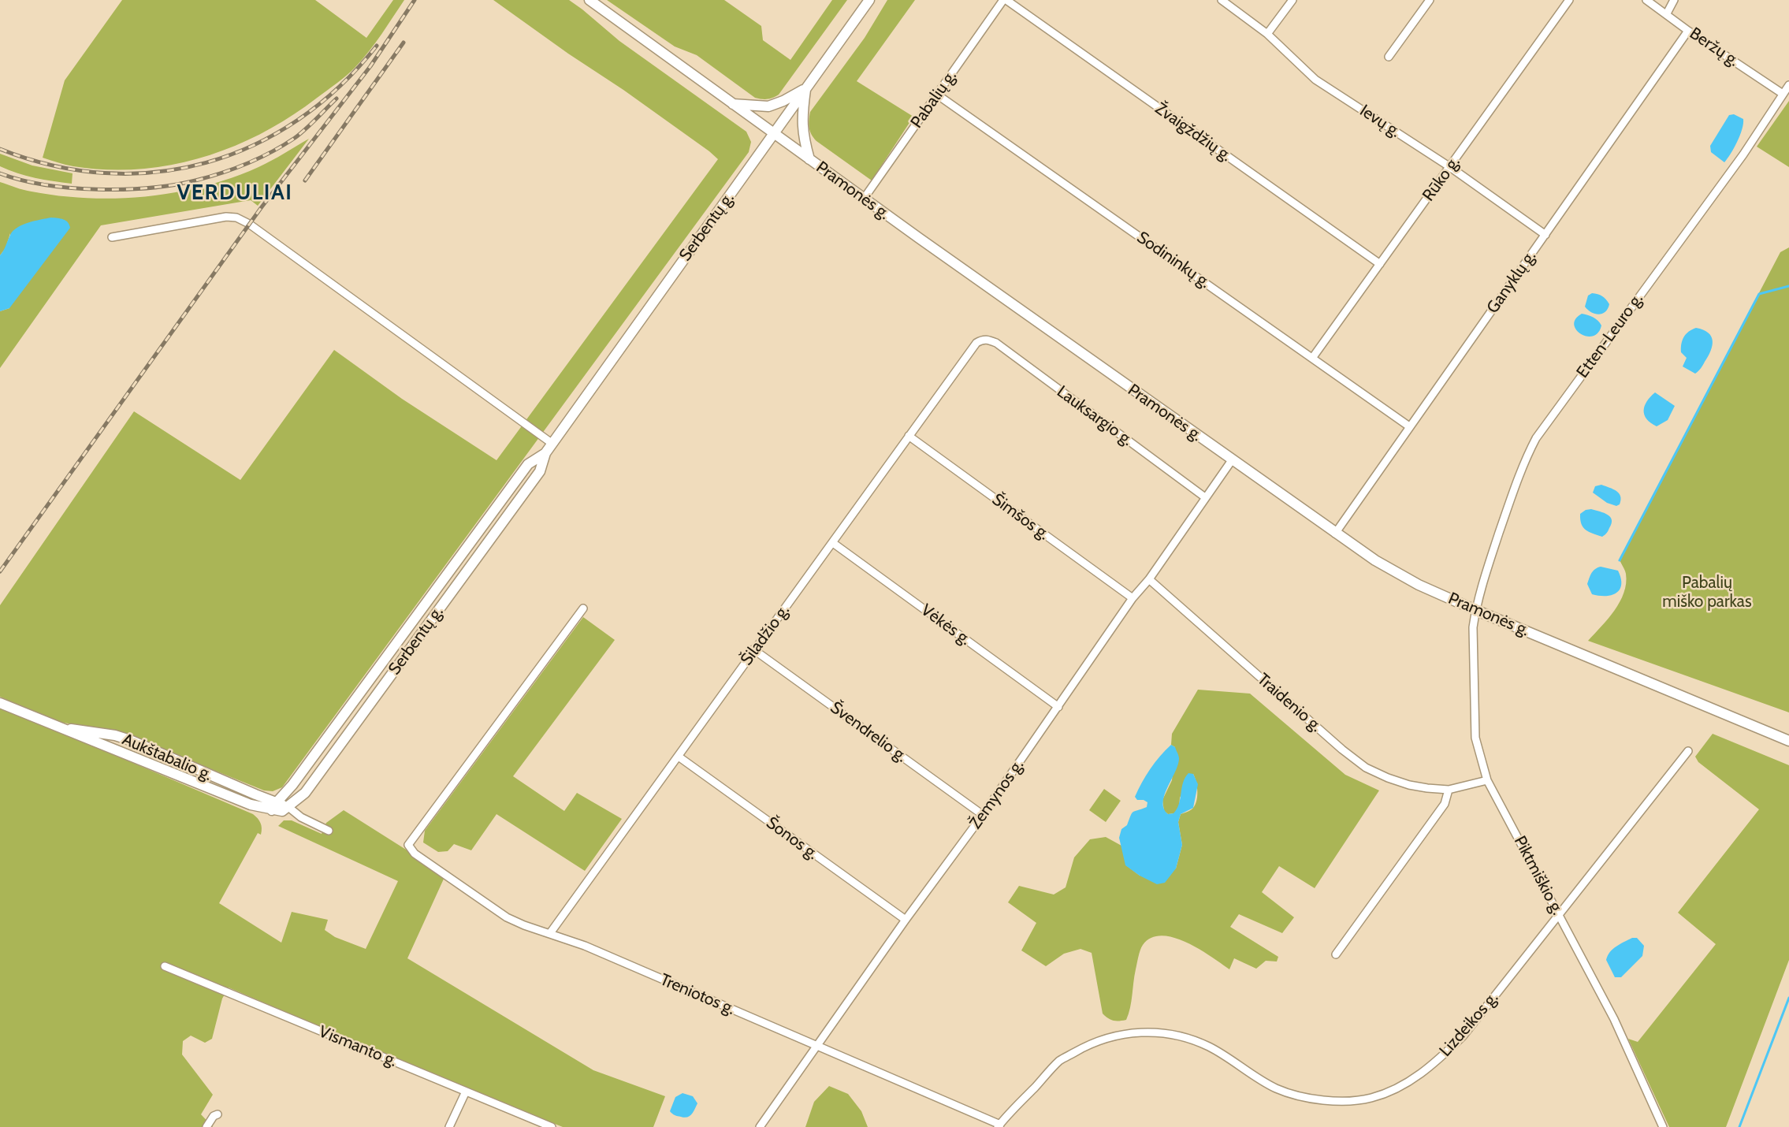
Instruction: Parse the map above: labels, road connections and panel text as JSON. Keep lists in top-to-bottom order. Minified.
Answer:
{"streets":{"main road":["Pramonės g.","Serbentų g.","Aukštabalio g."],"street":["Beržų g.","Pabalių g.","Ievų g.","Žvaigždžių g.","Rūko g.","Sodininkų g.","Ganyklų g.","Etten-Leuro g.","Lauksargio g.","Šimšos g.","Vėkės g.","Šiladžio g.","Traidenio g.","Švendrelio g.","Žemynos g.","Šonos g.","Piktmiškio g.","Treniotos g.","Lizdeikos g.","Vismanto g."]},"crossings":[["Beržų g.","Ganyklų g."],["Beržų g.","Etten-Leuro g."],["Pabalių g.","Žvaigždžių g."],["Pabalių g.","Pramonės g."],["Pabalių g.","Sodininkų g."],["Ievų g.","Rūko g."],["Ievų g.","Ganyklų g."],["Žvaigždžių g.","Rūko g."],["Rūko g.","Sodininkų g."],["Pramonės g.","Serbentų g."],["Pramonės g.","Ganyklų g."],["Pramonės g.","Etten-Leuro g."],["Pramonės g.","Žemynos g."],["Pramonės g.","Piktmiškio g."],["Serbentų g.","Aukštabalio g."],["Sodininkų g.","Ganyklų g."],["Etten-Leuro g.","Piktmiškio g."],["Lauksargio g.","Šiladžio g."],["Lauksargio g.","Žemynos g."],["Šimšos g.","Šiladžio g."],["Šimšos g.","Žemynos g."],["Vėkės g.","Šiladžio g."],["Vėkės g.","Žemynos g."],["Šiladžio g.","Švendrelio g."],["Šiladžio g.","Šonos g."],["Šiladžio g.","Treniotos g."],["Traidenio g.","Žemynos g."],["Traidenio g.","Piktmiškio g."],["Švendrelio g.","Žemynos g."],["Žemynos g.","Šonos g."],["Žemynos g.","Treniotos g."],["Piktmiškio g.","Lizdeikos g."],["Treniotos g.","Lizdeikos g."]],"districts":["VERDULIAI"],"parks":["Pabalių miško parkas"]}
